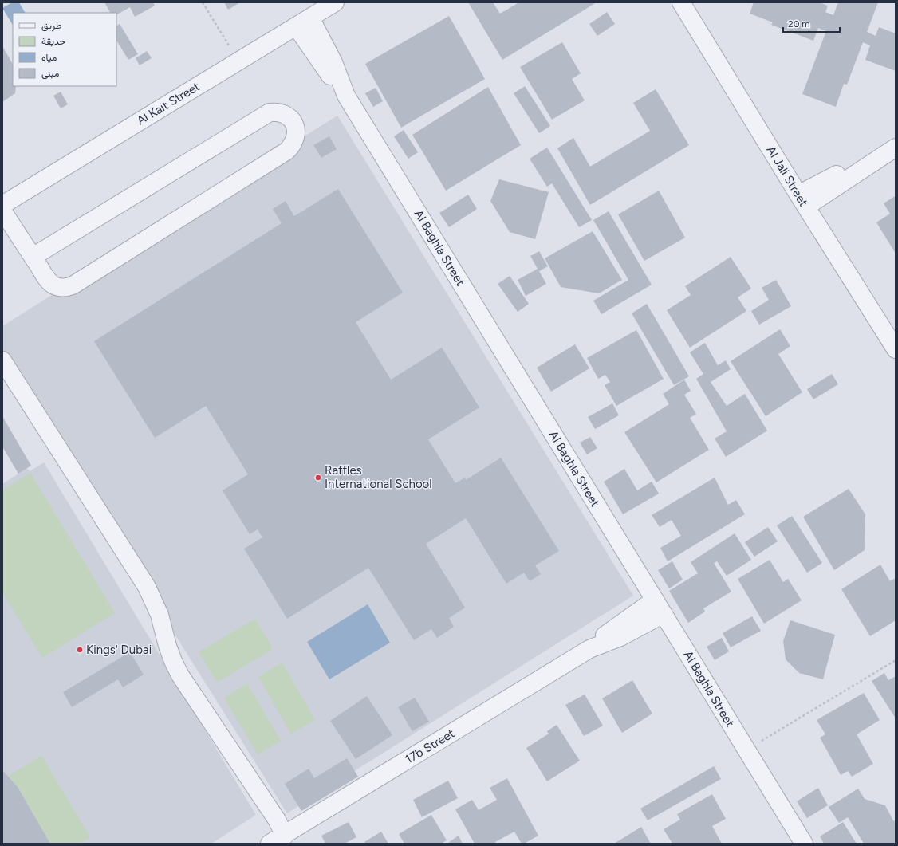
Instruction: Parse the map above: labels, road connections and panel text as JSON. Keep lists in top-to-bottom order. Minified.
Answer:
{"streets":{"street":["Al Kait Street","Al Jali Street","Al Baghla Street","17b Street"]},"crossings":[["Al Kait Street","Al Baghla Street"],["Al Baghla Street","17b Street"]],"places":["Raffles International School","Kings' Dubai"],"legend":["طريق","حديقة","مياه","مبنى"],"scale_bar":"20 m"}
